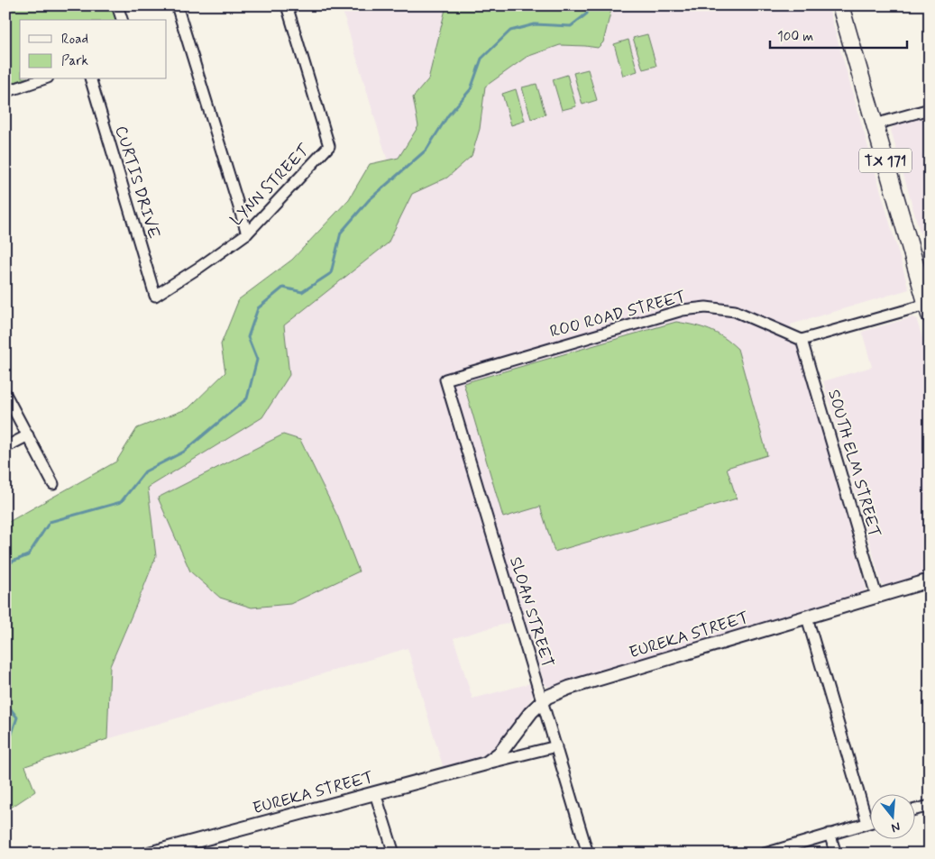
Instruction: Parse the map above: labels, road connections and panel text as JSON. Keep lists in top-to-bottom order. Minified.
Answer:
{"streets":{"main road":["TX 171"],"street":["CURTIS DRIVE","LYNN STREET","ROO ROAD STREET","SOUTH ELM STREET","SLOAN STREET","EUREKA STREET"]},"crossings":[["CURTIS DRIVE","LYNN STREET"],["ROO ROAD STREET","SOUTH ELM STREET"],["ROO ROAD STREET","SLOAN STREET"],["SOUTH ELM STREET","EUREKA STREET"],["SLOAN STREET","EUREKA STREET"]],"legend":["Road","Park"],"scale_bar":"100 m","north":"bottom"}
